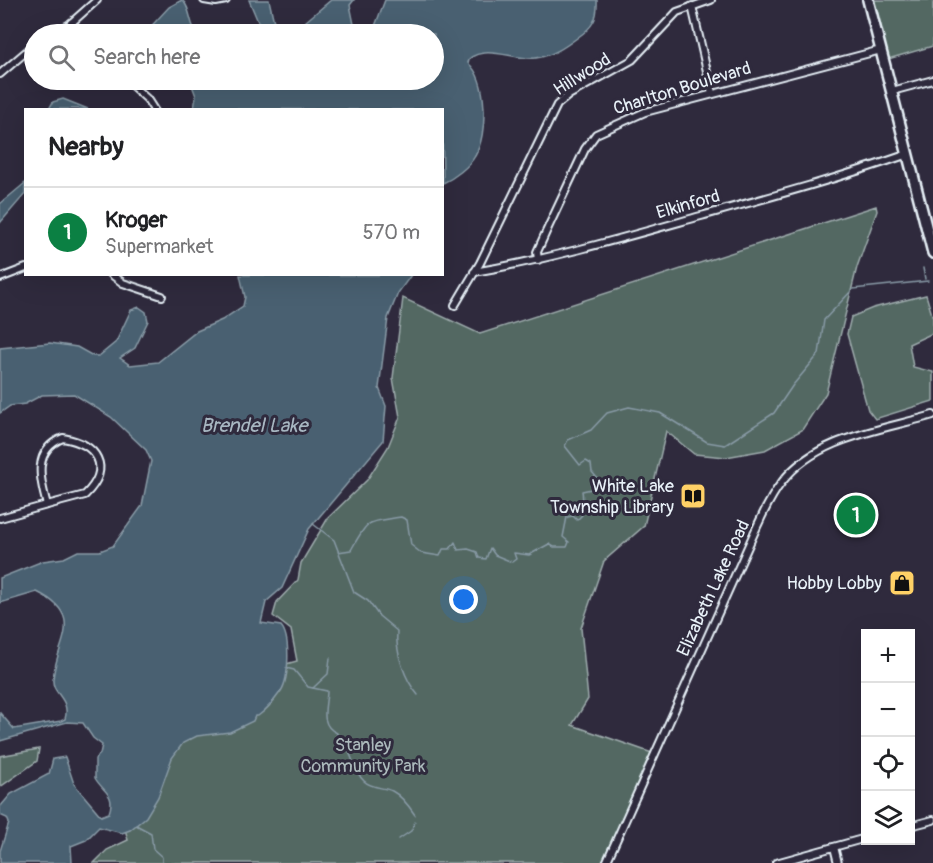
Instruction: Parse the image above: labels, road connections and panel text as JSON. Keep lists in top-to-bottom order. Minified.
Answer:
{"streets":{"street":["Hillwood","Charlton Boulevard","Elkinford","Elizabeth Lake Road"]},"crossings":[["Hillwood","Elkinford"],["Charlton Boulevard","Elkinford"]],"water":["Brendel Lake"],"parks":["Stanley Community Park"],"places":{"library":["White Lake Township Library"],"shop":["Hobby Lobby"]},"page":{"search":"Search here","heading":"Nearby","list":[{"mark":"1","name":"Kroger","note":"Supermarket","value":"570 m"}],"pins":"1","map_buttons":["+","−"]}}
